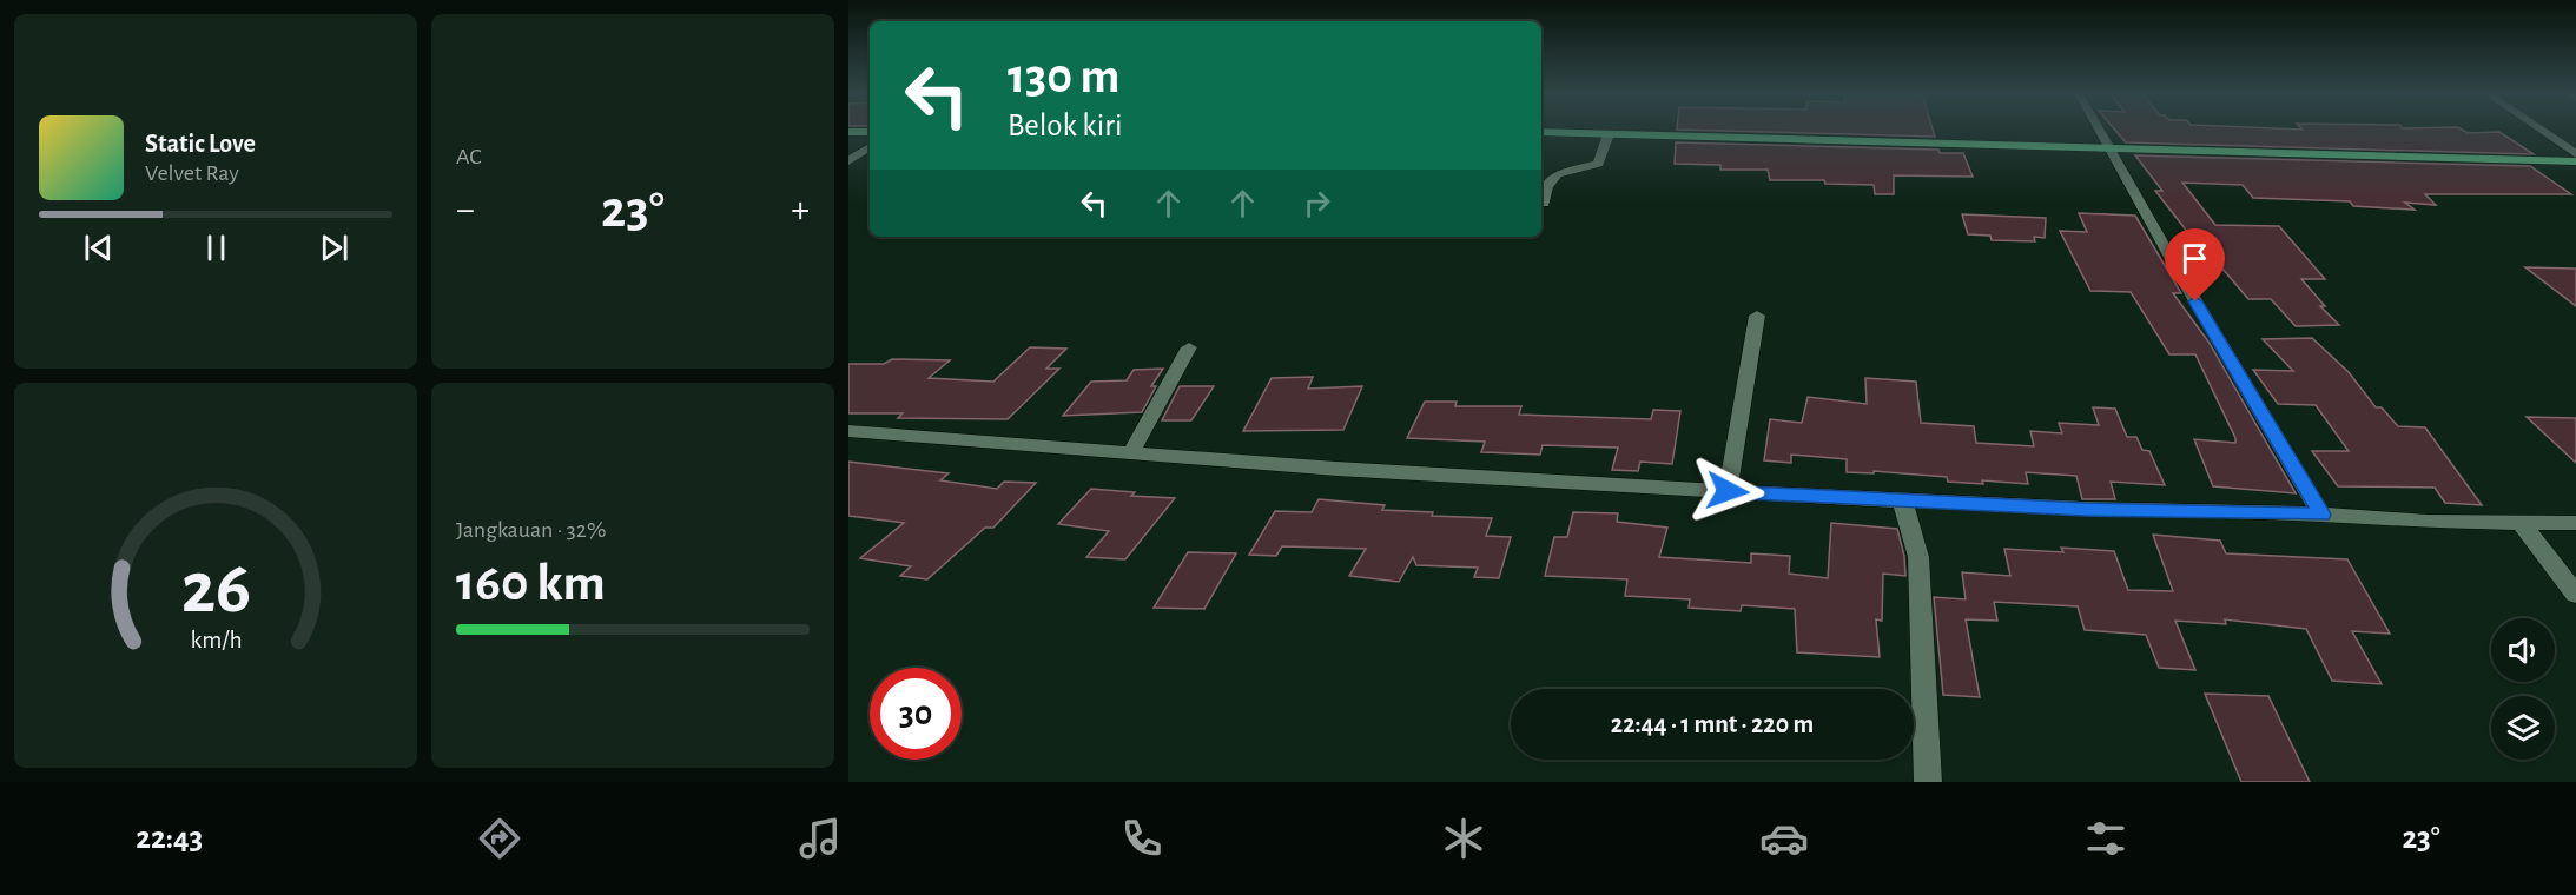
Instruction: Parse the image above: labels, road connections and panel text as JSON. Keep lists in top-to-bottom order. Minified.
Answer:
{"page":{"tile":["AC",["Jangkauan · 32%","160 km"]],"turn":["130 m","Belok kiri"],"song":["Static Love","Velvet Ray"],"heat":["−","23°","+"],"limit":"30","trip":"22:44 · 1 mnt · 220 m","tabs":["22:43","23°"],"gauge":["26","km/h"]}}
